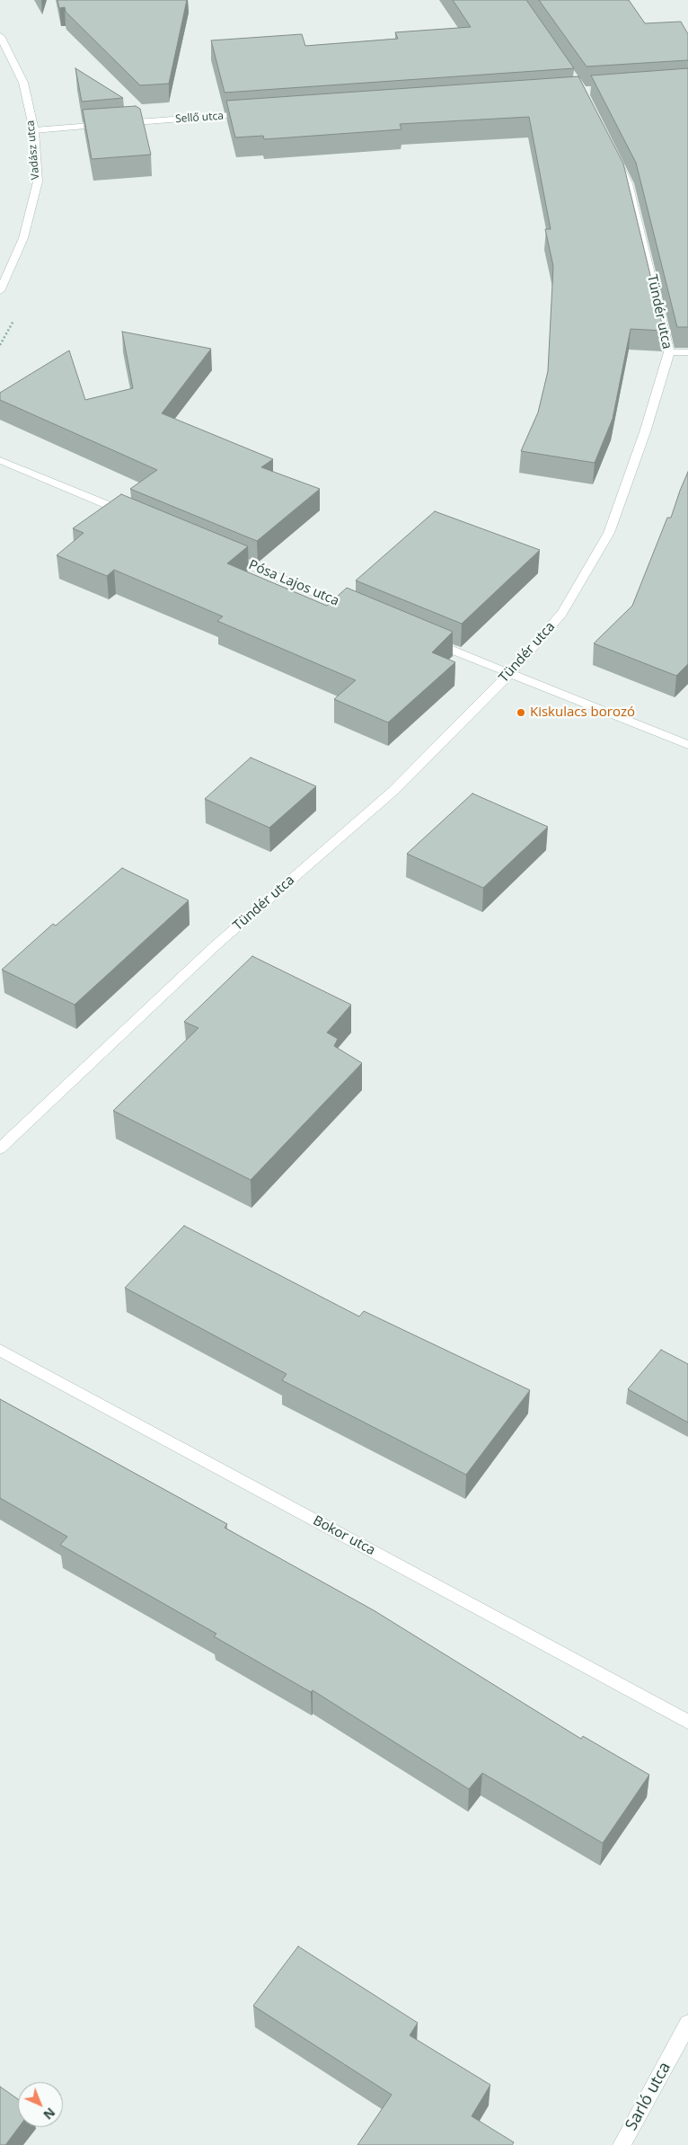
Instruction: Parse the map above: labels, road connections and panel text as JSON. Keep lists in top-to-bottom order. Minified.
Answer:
{"streets":{"street":["Sellő utca","Vadász utca","Tündér utca","Pósa Lajos utca","Bokor utca","Sarló utca"]},"crossings":[["Sellő utca","Vadász utca"]],"places":["Kiskulacs borozó"],"north":"bottom right"}
